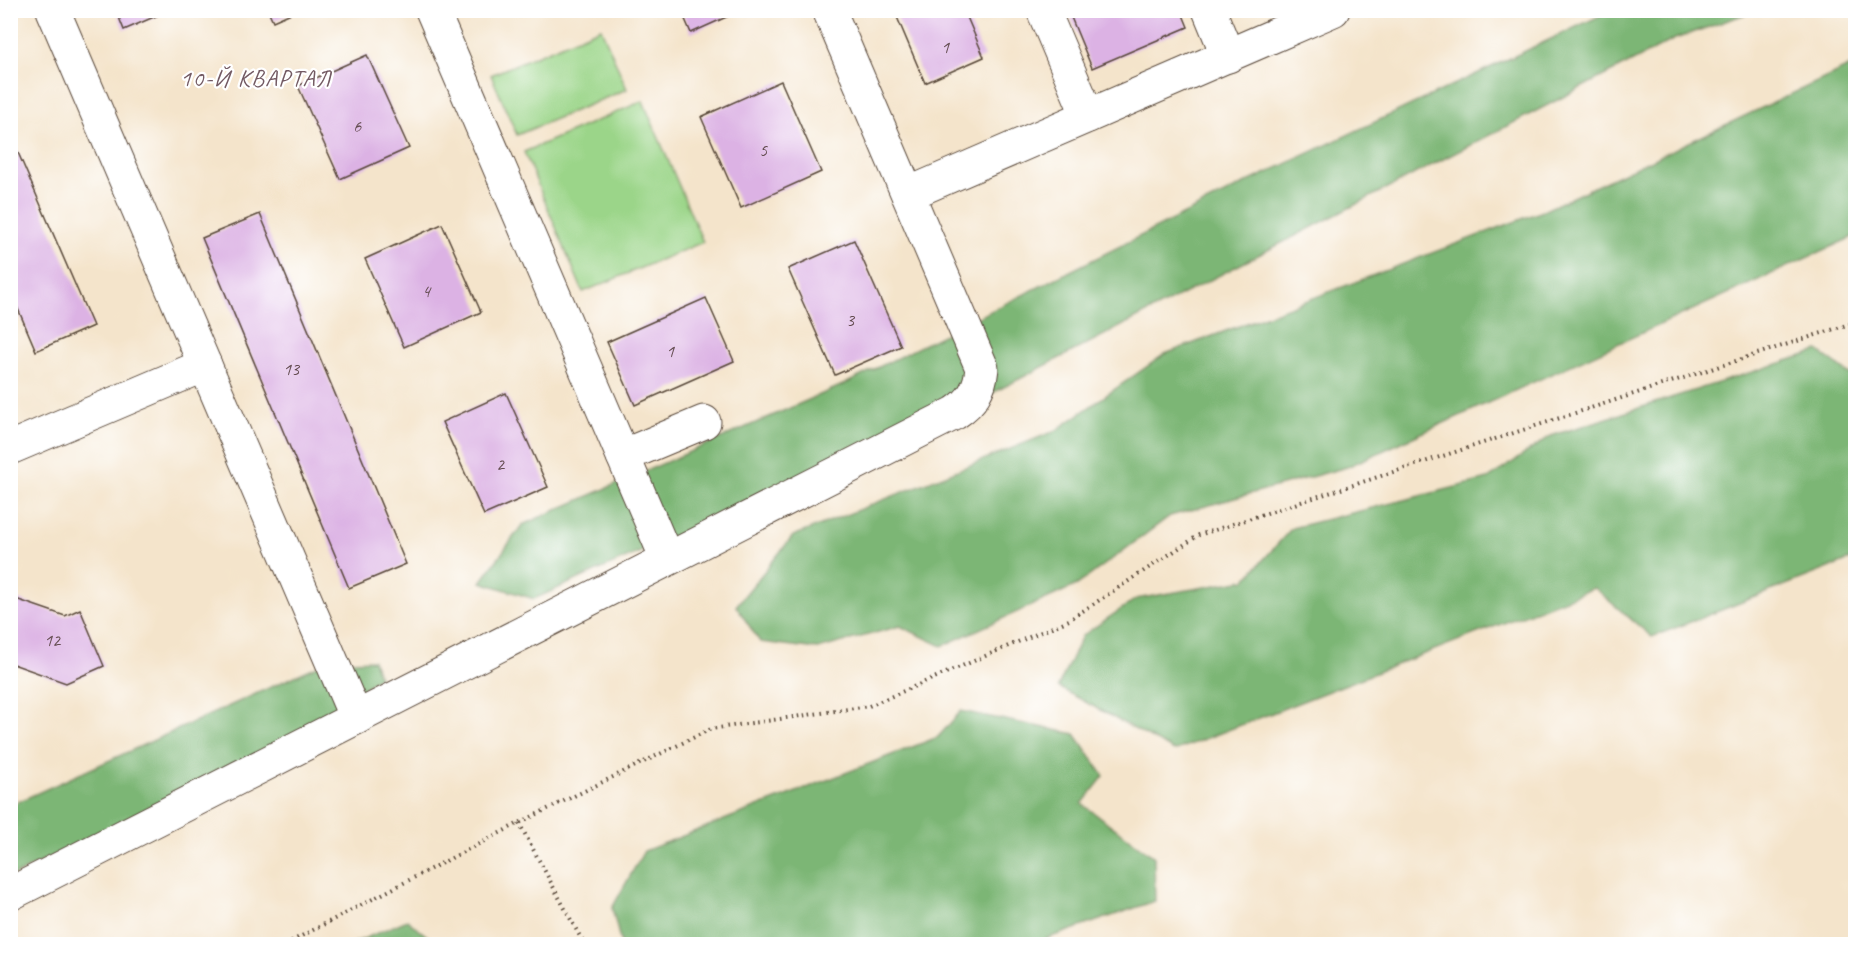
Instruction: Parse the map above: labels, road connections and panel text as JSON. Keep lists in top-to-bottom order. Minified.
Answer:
{"districts":["10-Й КВАРТАЛ"],"house_numbers":["1","6","5","4","3","1","13","2","12"]}
